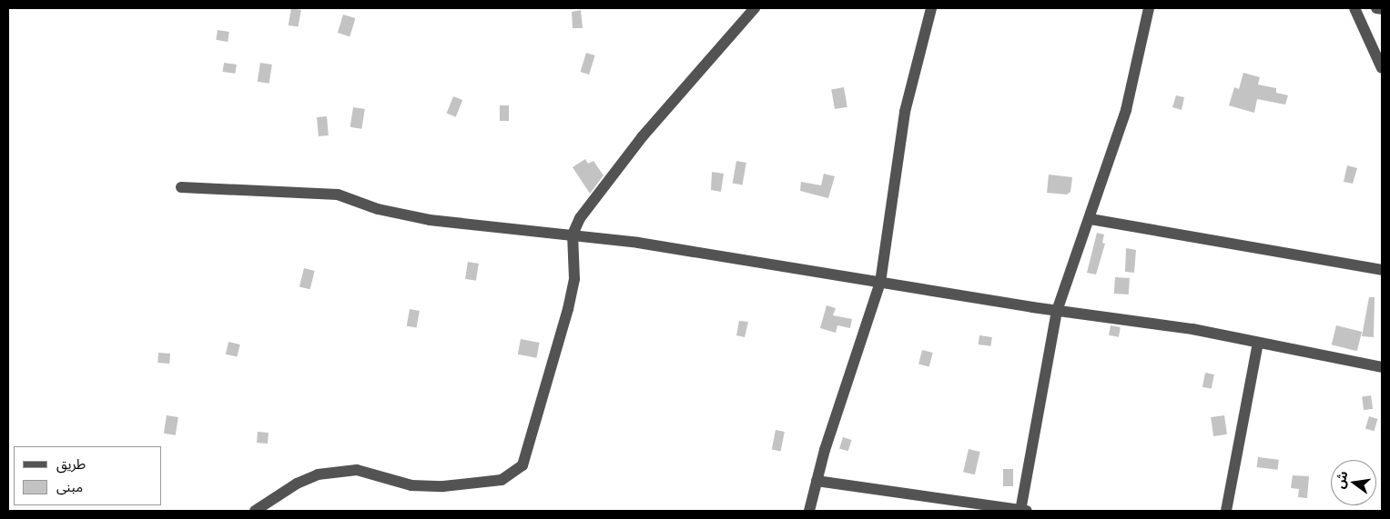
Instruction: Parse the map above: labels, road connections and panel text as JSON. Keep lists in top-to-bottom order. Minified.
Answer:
{"legend":["طريق","مبنى"],"north":"left"}
